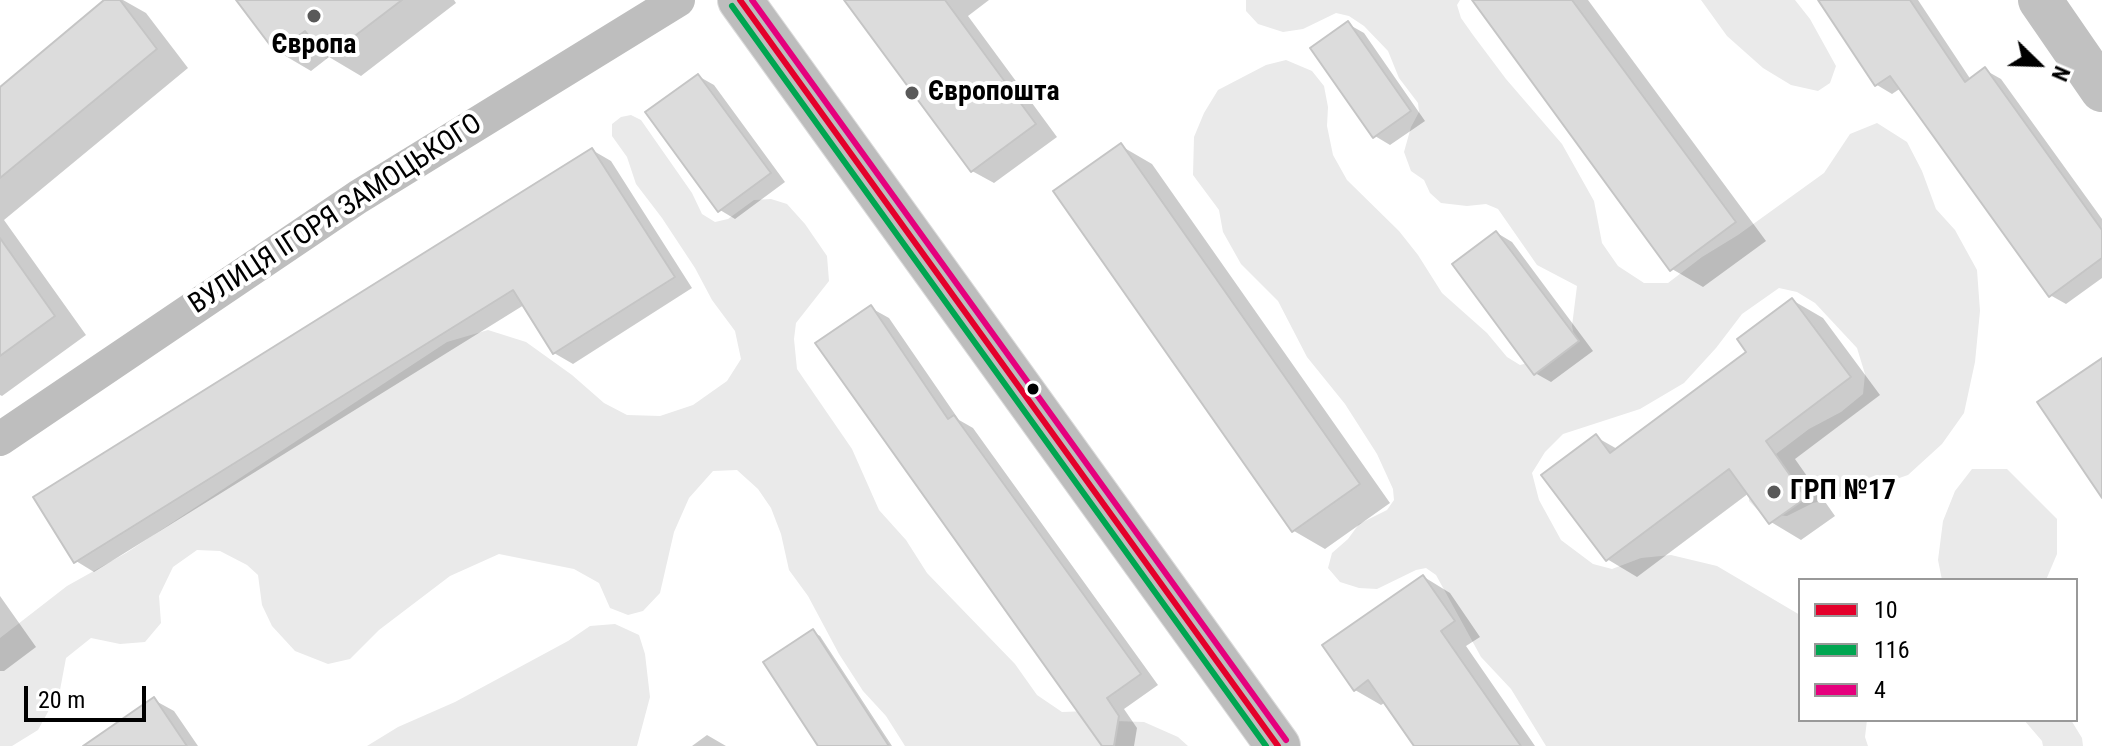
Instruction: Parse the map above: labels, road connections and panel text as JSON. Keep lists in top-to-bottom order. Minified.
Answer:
{"streets":{"street":["ВУЛИЦЯ ІГОРЯ ЗАМОЦЬКОГО"]},"places":["Європа","Європошта","ГРП №17"],"lines":["transit line 10","transit line 4","transit line 116"],"legend":["10","116","4"],"scale_bar":"20 m","north":"bottom right"}
